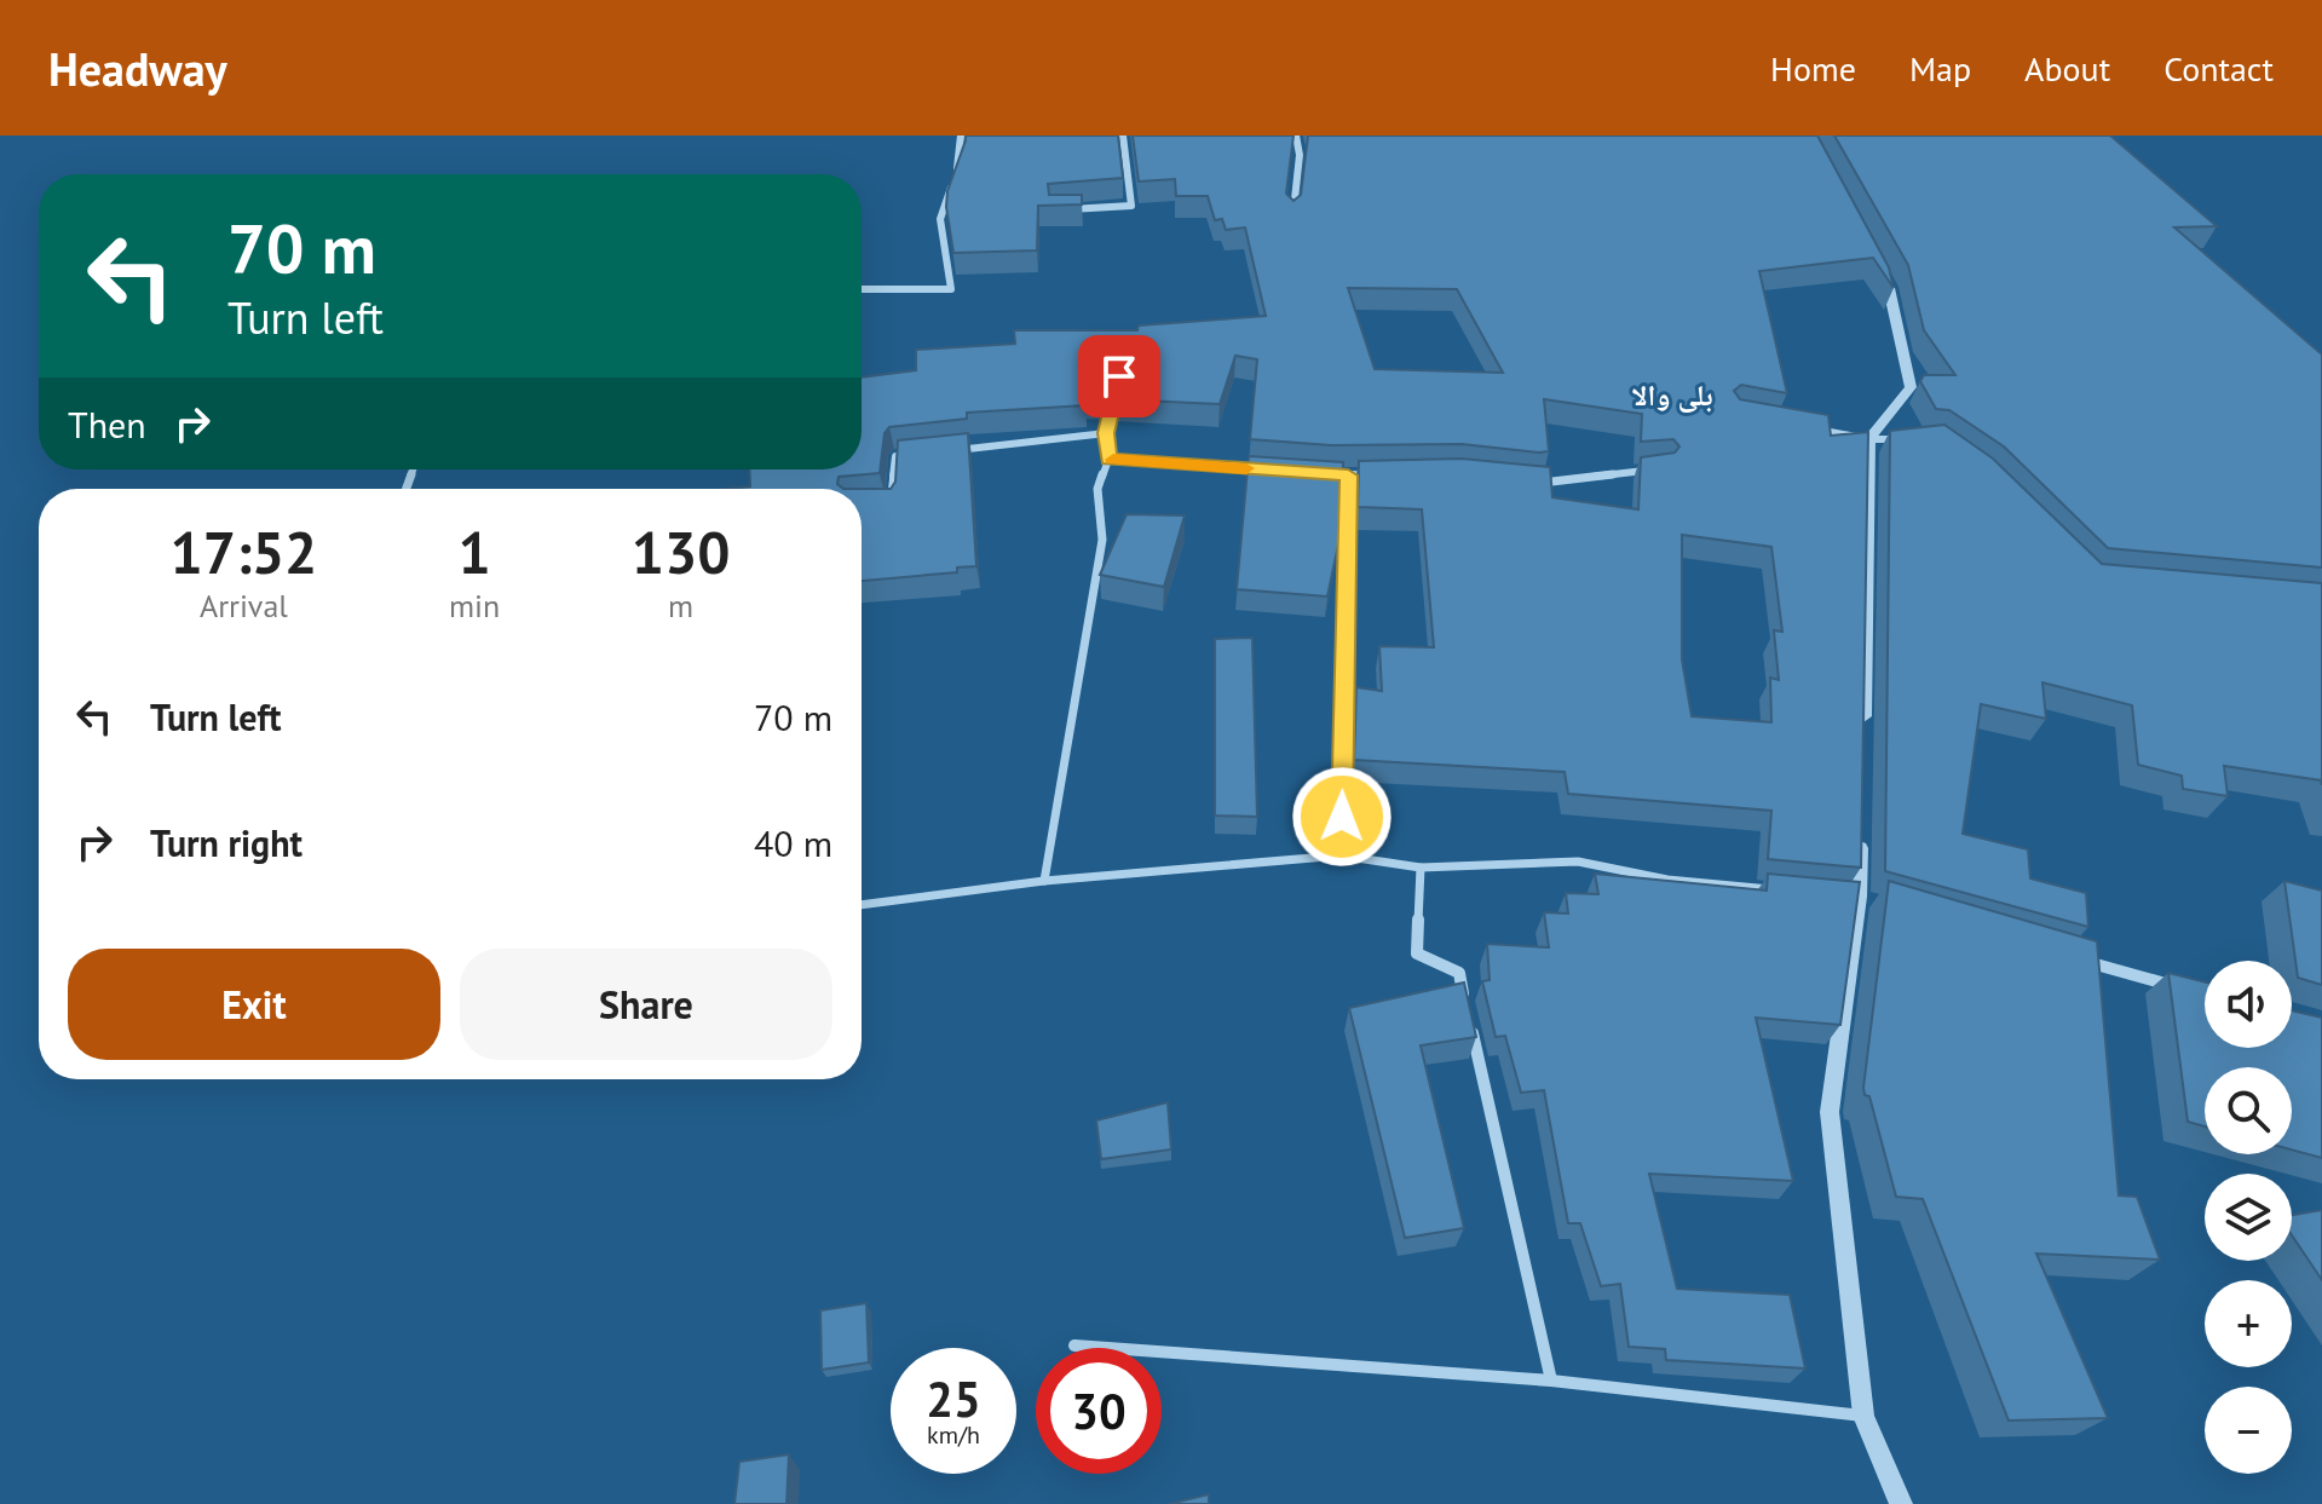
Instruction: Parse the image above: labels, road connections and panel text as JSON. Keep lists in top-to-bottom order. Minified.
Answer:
{"districts":["بلی والا"],"page":{"header":"Headway","nav":["Home","Map","About","Contact"],"turn":["70 m","Turn left"],"then":"Then","eta":["17:52","Arrival","1","min","130","m"],"list":[{"name":"Turn left","value":"70 m"},{"name":"Turn right","value":"40 m"}],"buttons":["Exit","Share"],"map_buttons":["+","−"],"speed":"25 km/h","limit":"30"}}
